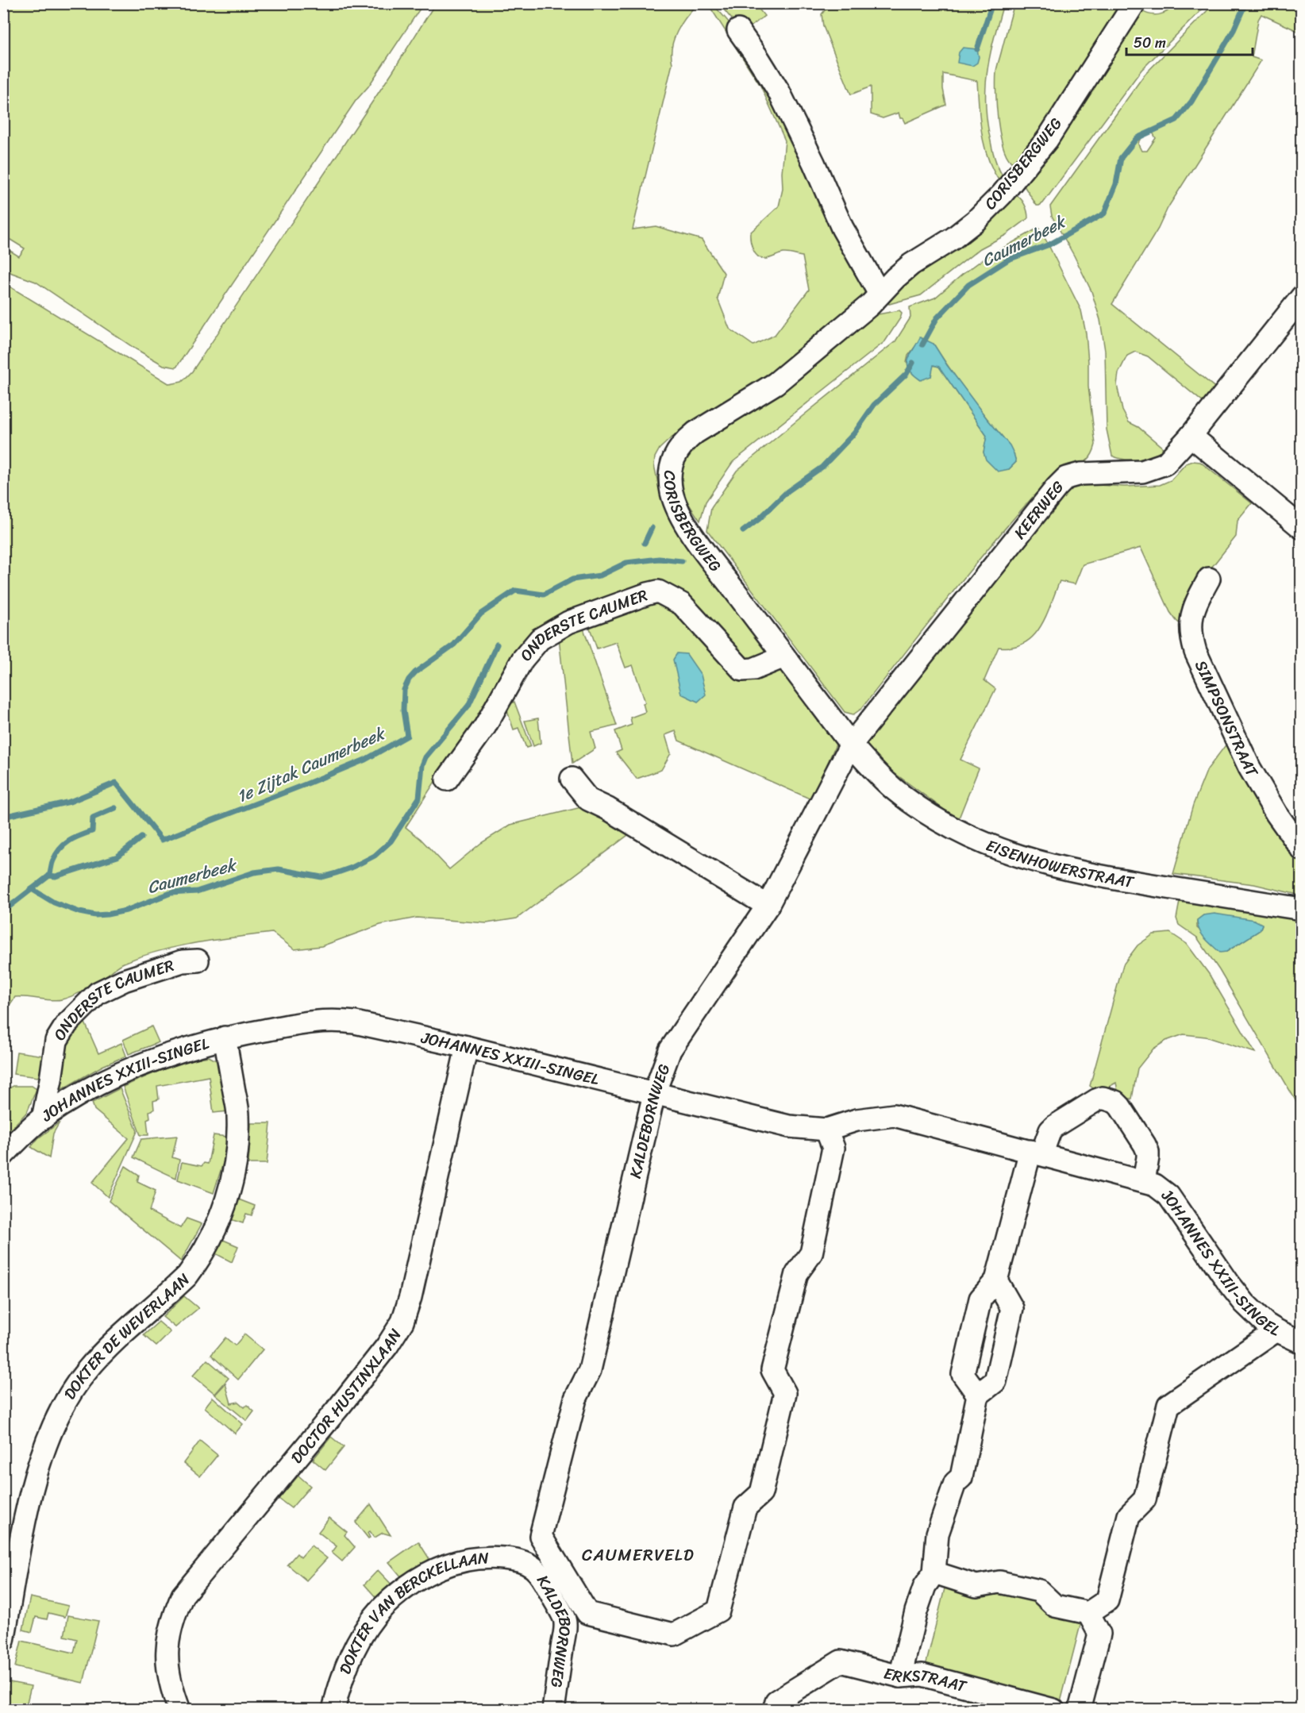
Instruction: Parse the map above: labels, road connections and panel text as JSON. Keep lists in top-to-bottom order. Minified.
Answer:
{"streets":{"street":["CORISBERGWEG","KEERWEG","ONDERSTE CAUMER","SIMPSONSTRAAT","EISENHOWERSTRAAT","JOHANNES XXIII-SINGEL","KALDEBORNWEG","DOKTER DE WEVERLAAN","DOCTOR HUSTINXLAAN","DOKTER VAN BERCKELLAAN","ERKSTRAAT"]},"crossings":[["CORISBERGWEG","KEERWEG"],["CORISBERGWEG","ONDERSTE CAUMER"],["CORISBERGWEG","EISENHOWERSTRAAT"],["CORISBERGWEG","KALDEBORNWEG"],["KEERWEG","EISENHOWERSTRAAT"],["KEERWEG","KALDEBORNWEG"],["ONDERSTE CAUMER","JOHANNES XXIII-SINGEL"],["EISENHOWERSTRAAT","KALDEBORNWEG"],["JOHANNES XXIII-SINGEL","KALDEBORNWEG"],["JOHANNES XXIII-SINGEL","DOKTER DE WEVERLAAN"],["JOHANNES XXIII-SINGEL","DOCTOR HUSTINXLAAN"],["KALDEBORNWEG","DOKTER VAN BERCKELLAAN"]],"districts":["CAUMERVELD"],"water":["Caumerbeek","1e Zijtak Caumerbeek"],"scale_bar":"50 m"}
